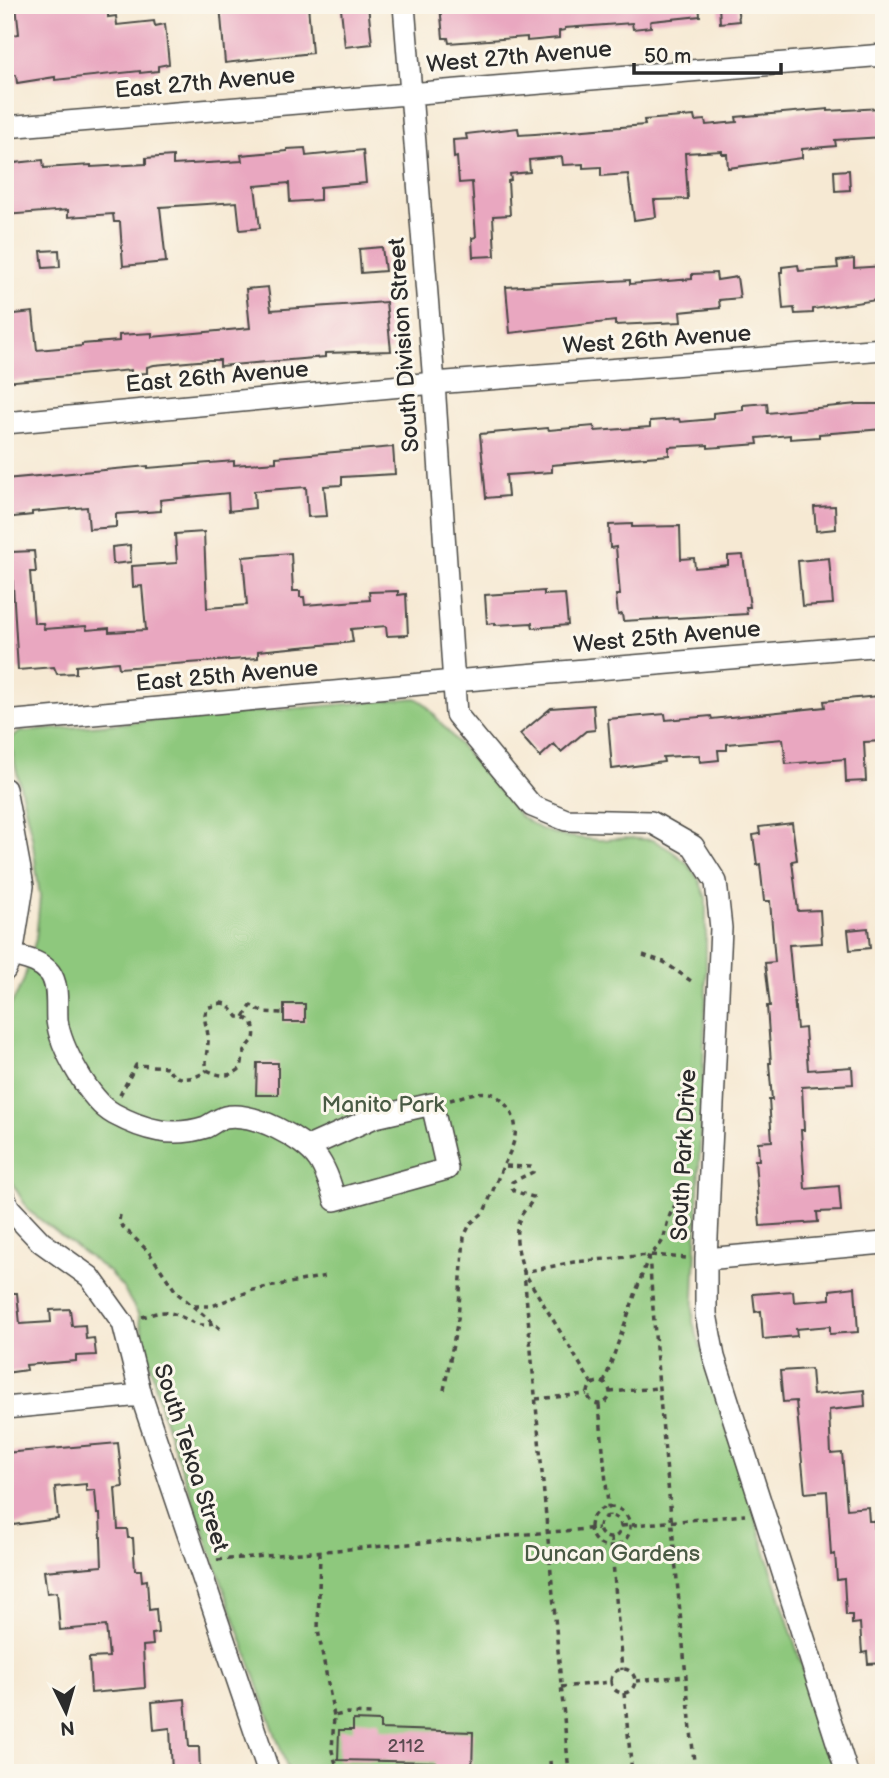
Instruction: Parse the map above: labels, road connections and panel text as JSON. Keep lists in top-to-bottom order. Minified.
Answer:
{"streets":{"street":["West 27th Avenue","East 27th Avenue","West 26th Avenue","South Division Street","East 26th Avenue","West 25th Avenue","East 25th Avenue","South Park Drive","South Tekoa Street"]},"crossings":[["West 27th Avenue","East 27th Avenue"],["West 27th Avenue","South Division Street"],["East 27th Avenue","South Division Street"],["West 26th Avenue","South Division Street"],["West 26th Avenue","East 26th Avenue"],["South Division Street","East 26th Avenue"],["South Division Street","West 25th Avenue"],["South Division Street","East 25th Avenue"],["South Division Street","South Park Drive"],["West 25th Avenue","East 25th Avenue"],["West 25th Avenue","South Park Drive"],["East 25th Avenue","South Park Drive"]],"parks":["Manito Park","Duncan Gardens"],"house_numbers":["2112"],"scale_bar":"50 m","north":"bottom"}
